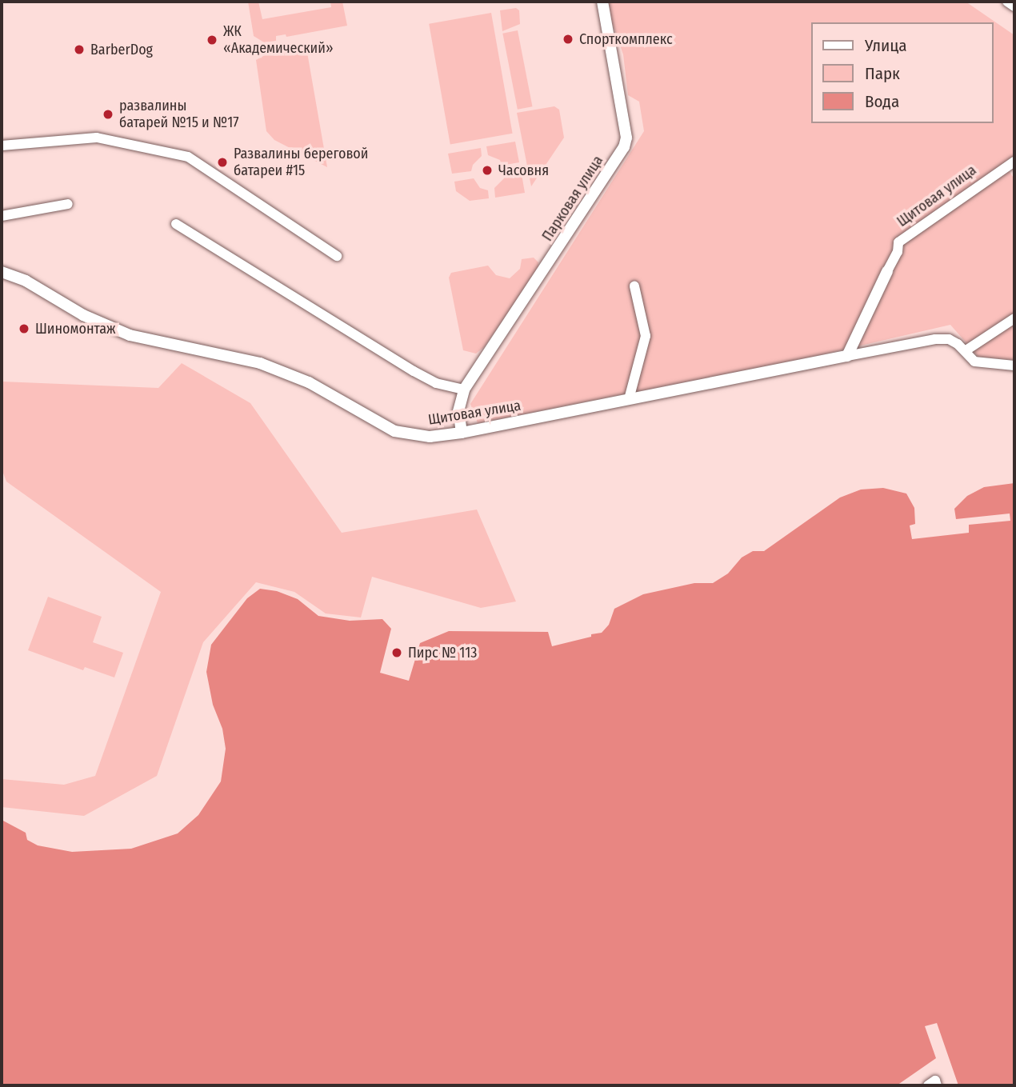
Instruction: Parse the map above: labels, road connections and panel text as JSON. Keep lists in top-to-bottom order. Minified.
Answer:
{"streets":{"street":["Щитовая улица","Парковая улица"]},"crossings":[["Щитовая улица","Парковая улица"]],"places":["Спорткомплекс","ЖК «Академический»","BarberDog","развалины батарей №15 и №17","Развалины береговой батареи #15","Часовня","Шиномонтаж","Пирс № 113"],"legend":["Улица","Парк","Вода"]}
